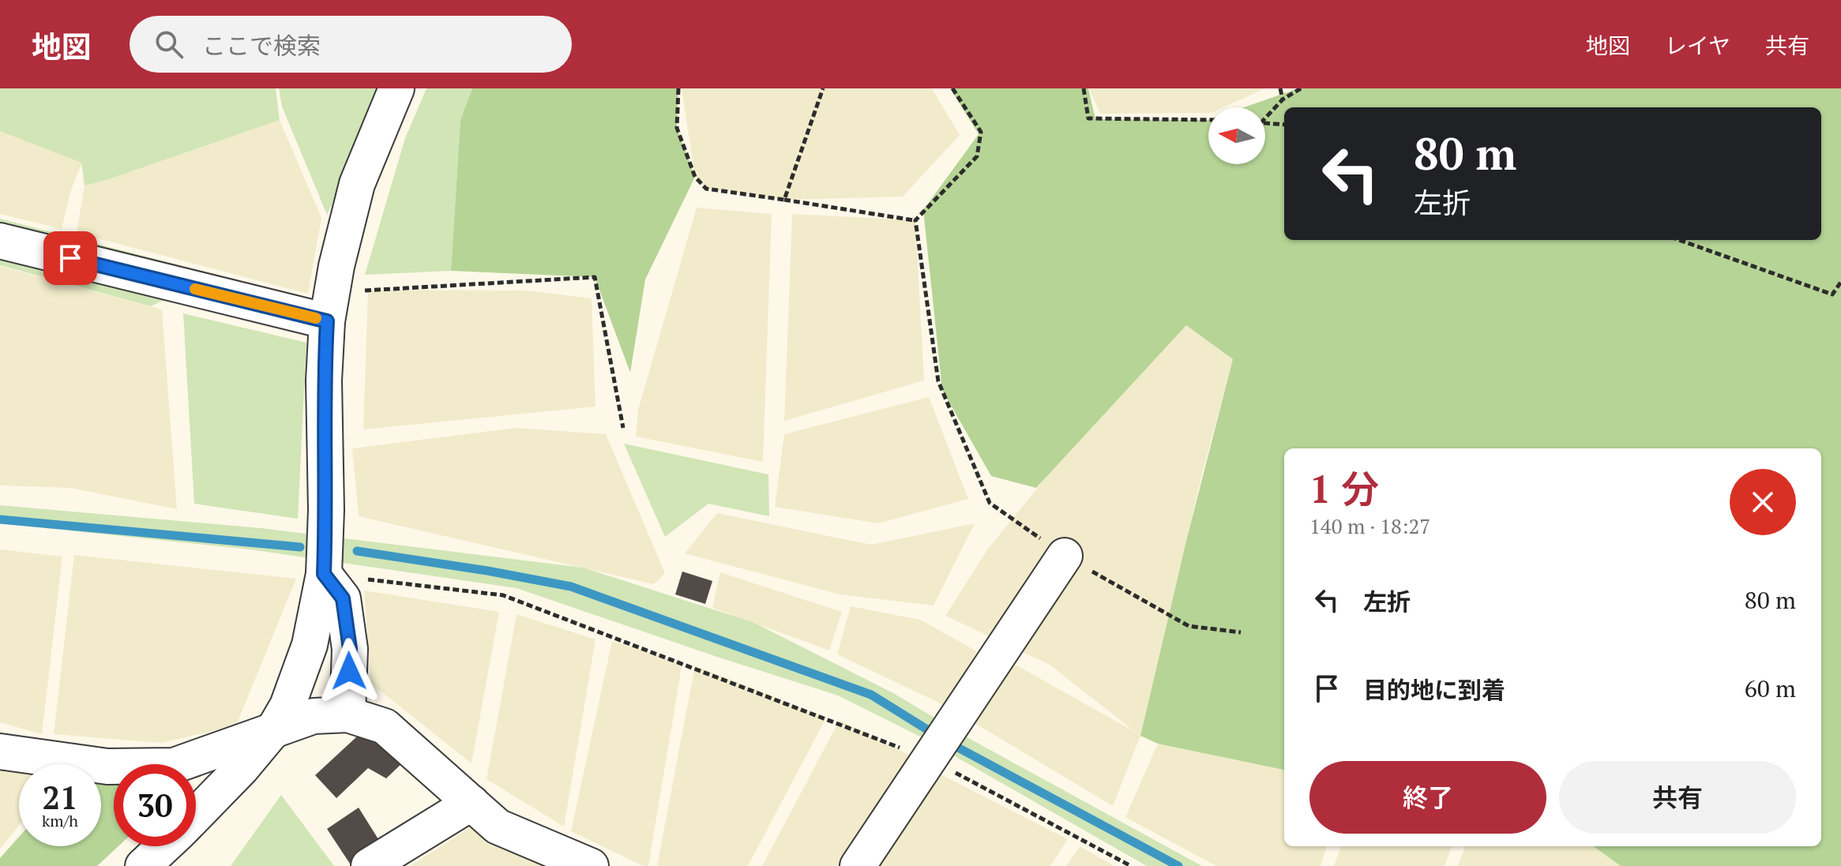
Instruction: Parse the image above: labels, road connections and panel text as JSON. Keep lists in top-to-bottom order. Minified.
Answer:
{"north":"left","page":{"header":"地図","search":"ここで検索","nav":["地図","レイヤ","共有"],"turn":["80 m","左折"],"heading":["1 分","140 m · 18:27"],"list":[{"name":"左折","value":"80 m"},{"name":"目的地に到着","value":"60 m"}],"buttons":["終了","共有"],"speed":"21 km/h","limit":"30"}}
